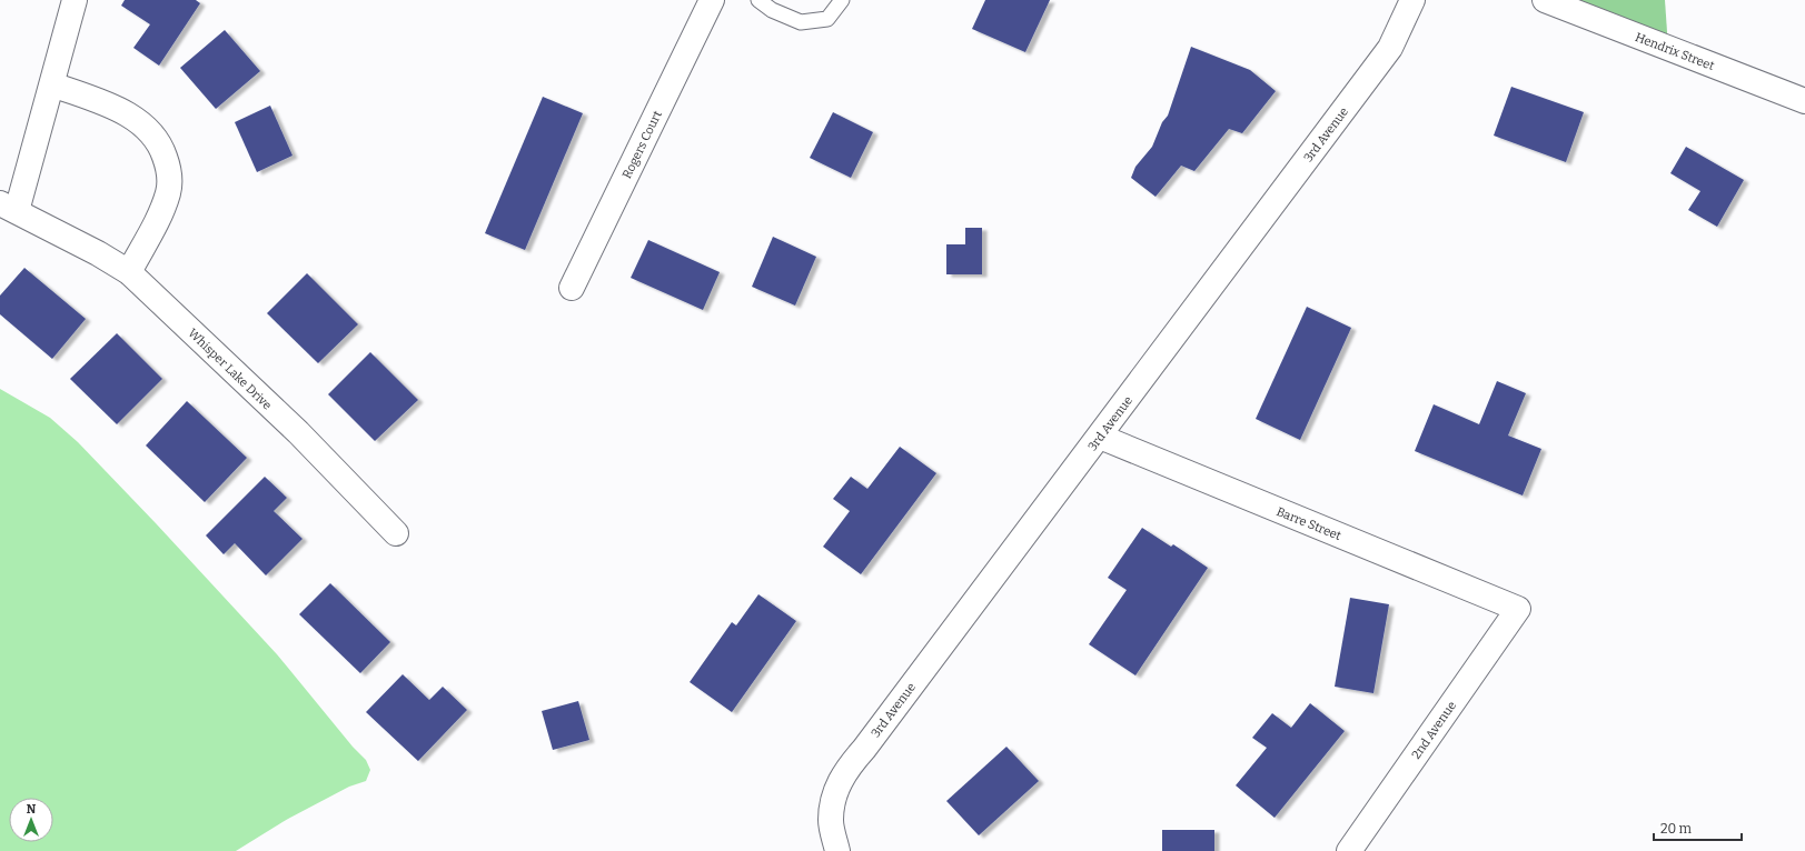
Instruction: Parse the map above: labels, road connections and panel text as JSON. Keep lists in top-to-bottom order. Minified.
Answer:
{"streets":{"street":["Hendrix Street","3rd Avenue","Rogers Court","Whisper Lake Drive","Barre Street","2nd Avenue"]},"crossings":[["3rd Avenue","Barre Street"],["Barre Street","2nd Avenue"]],"scale_bar":"20 m","north":"top"}
